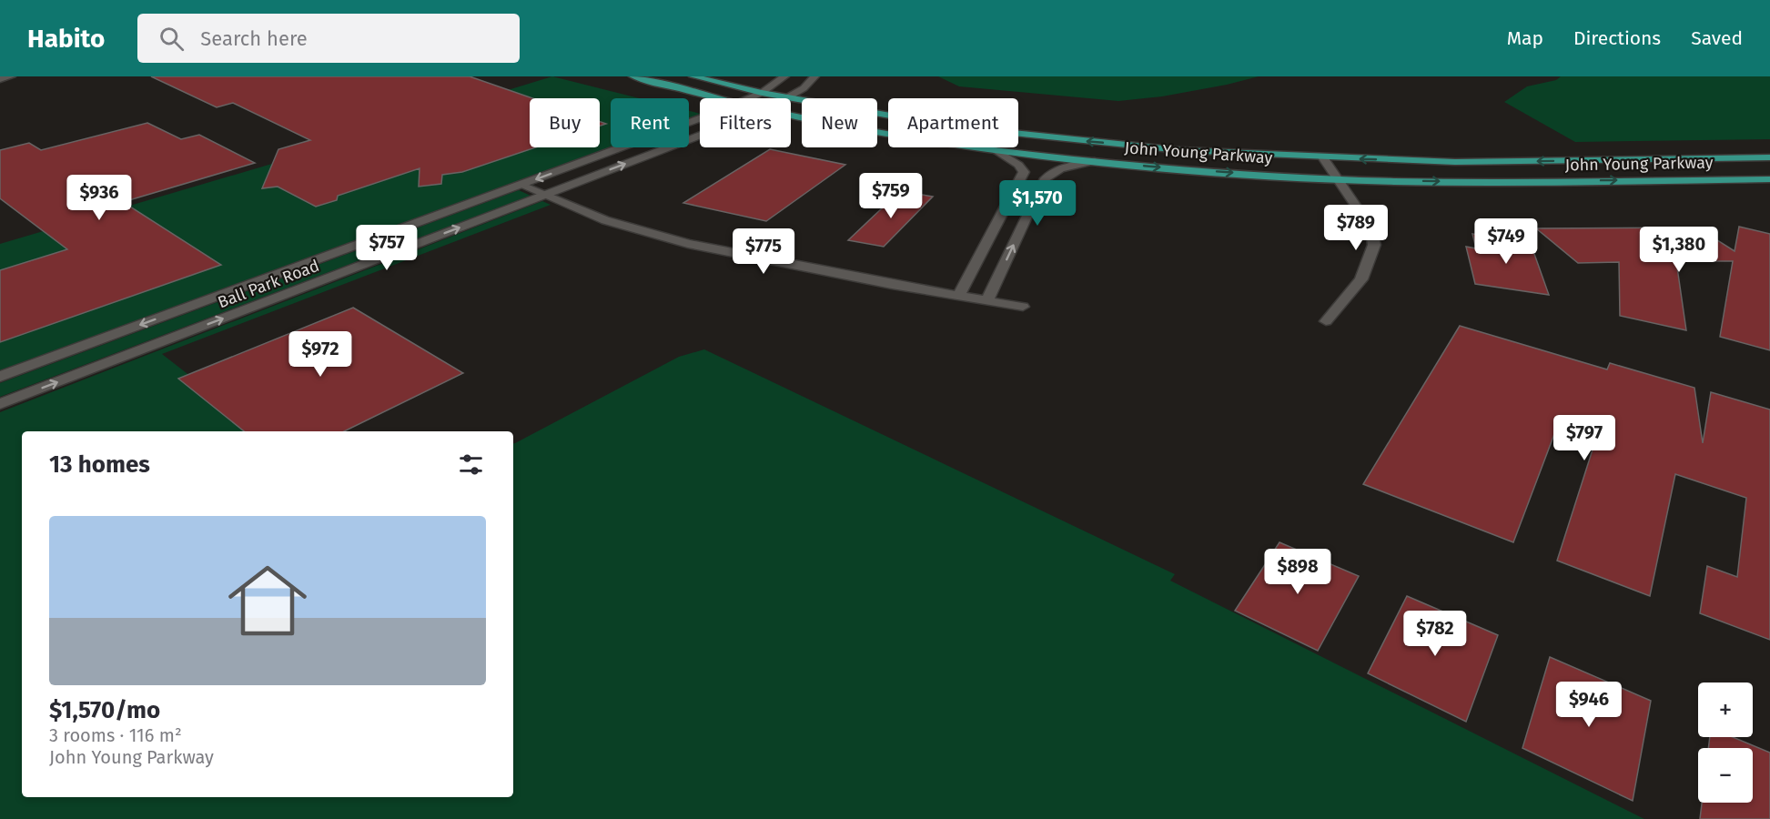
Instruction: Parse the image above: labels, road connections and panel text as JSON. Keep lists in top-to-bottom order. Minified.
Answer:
{"streets":{"highway":["John Young Parkway"],"street":["Ball Park Road"]},"crossings":[["John Young Parkway","Ball Park Road"]],"page":{"header":"Habito","search":"Search here","nav":["Map","Directions","Saved"],"chip":["Buy","Rent","Filters","New","Apartment"],"price":["$759","$936","$1,570","$789","$749","$757","$1,380","$775","$972","$797","$898","$782","$946"],"heading":"13 homes","list":[{"name":"$1,570/mo","note":"3 rooms · 116 m² · John Young Parkway"}],"map_buttons":["+","−"]}}
